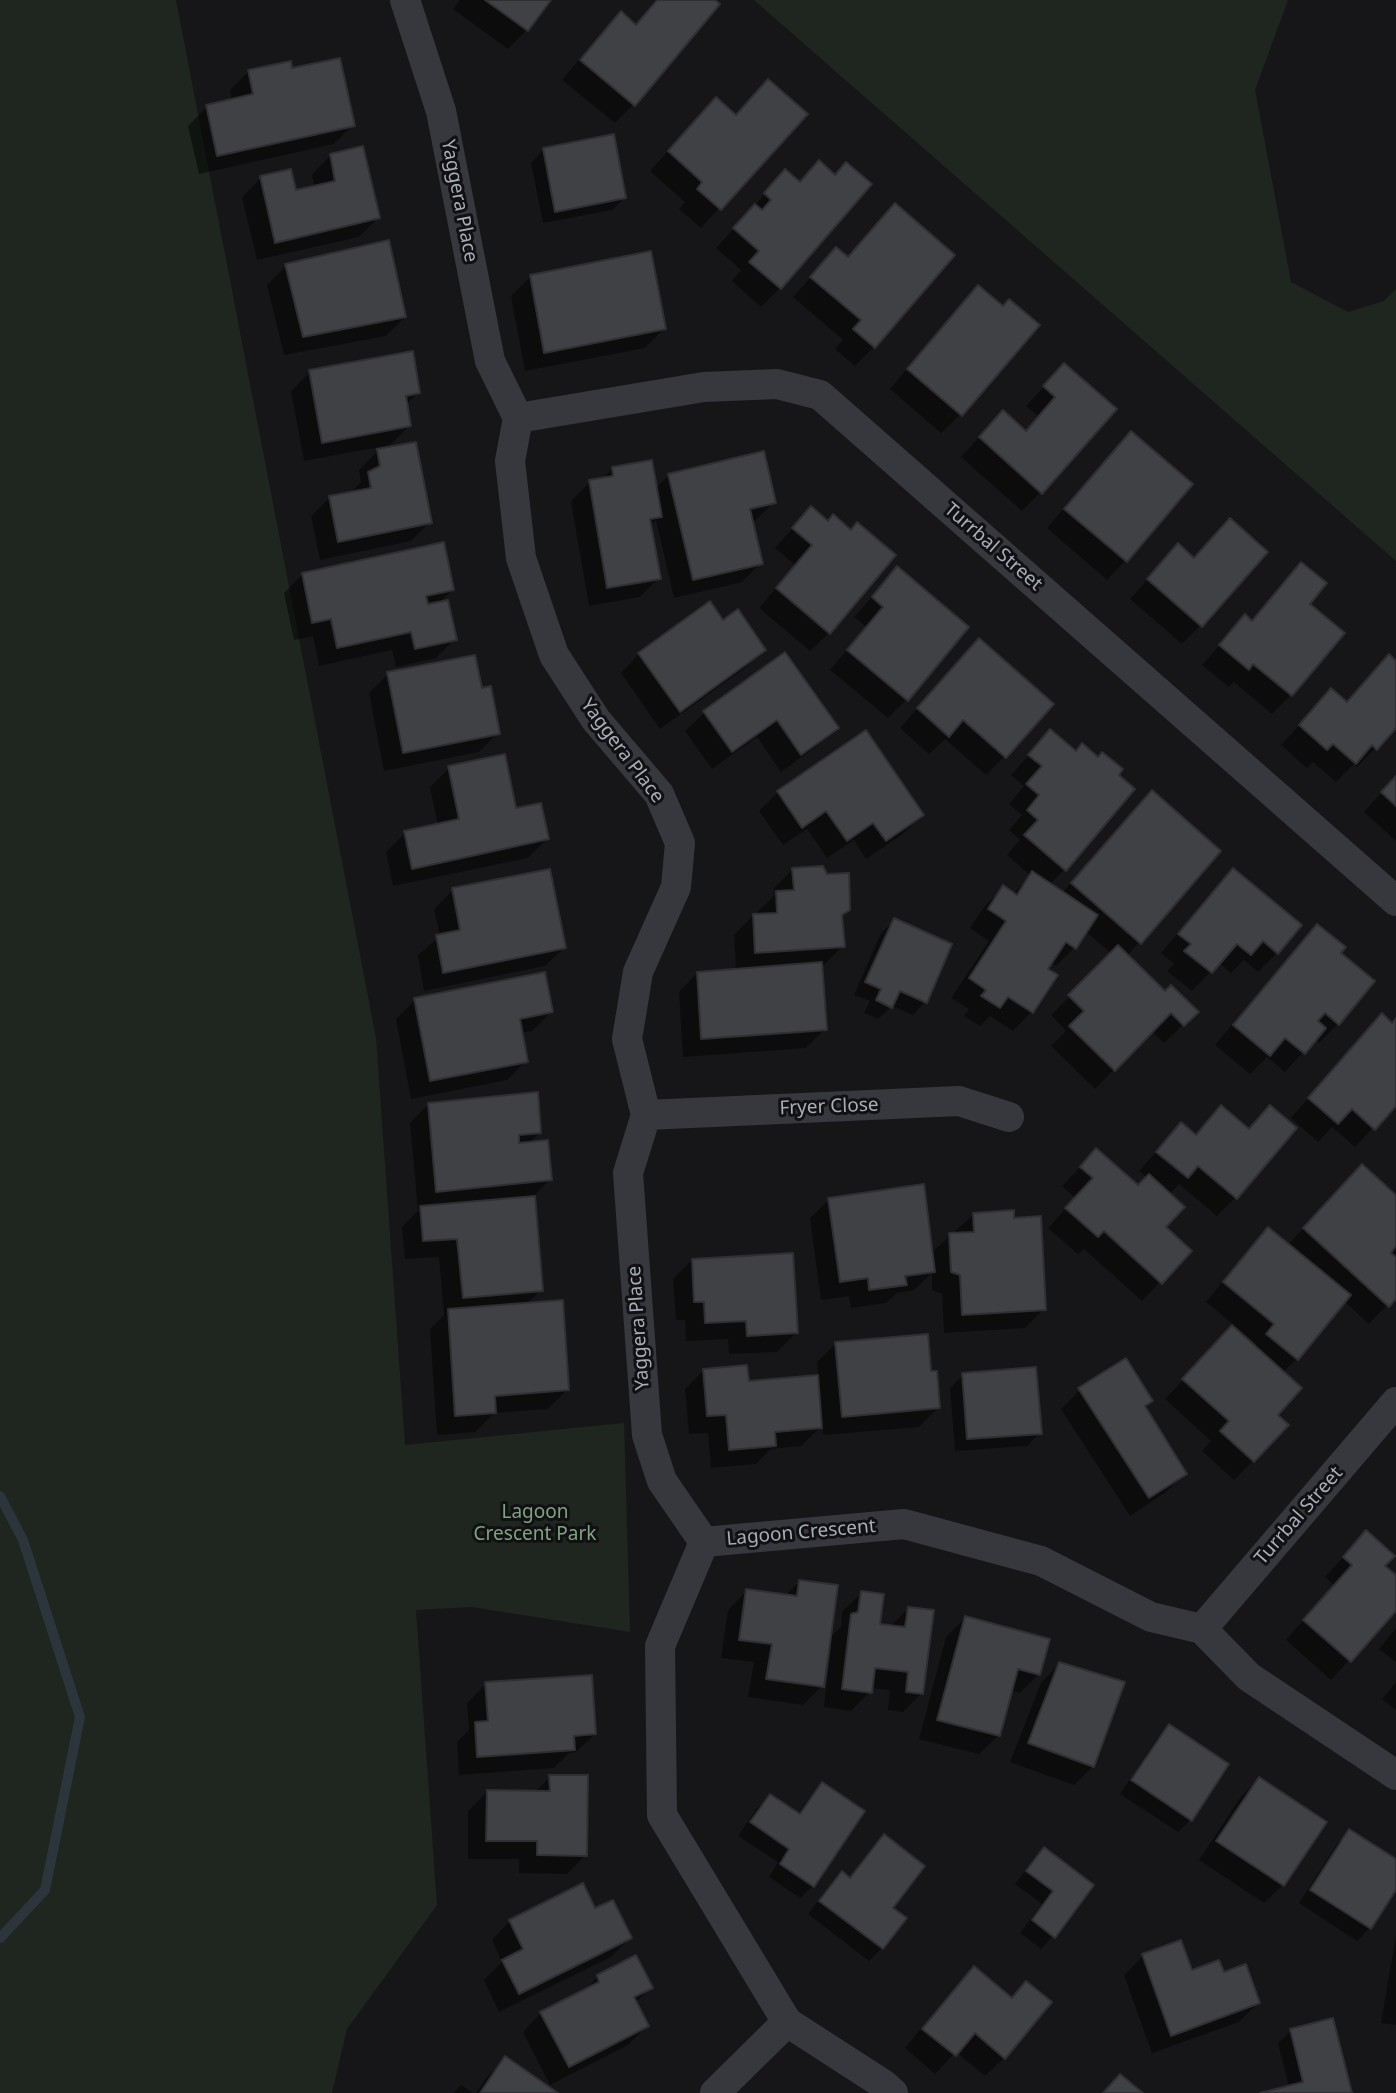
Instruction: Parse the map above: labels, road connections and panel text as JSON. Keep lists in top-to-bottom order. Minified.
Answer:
{"streets":{"street":["Yaggera Place","Turrbal Street","Fryer Close","Lagoon Crescent"]},"crossings":[["Yaggera Place","Turrbal Street"],["Yaggera Place","Fryer Close"],["Yaggera Place","Lagoon Crescent"],["Turrbal Street","Lagoon Crescent"]],"parks":["Lagoon Crescent Park"]}
